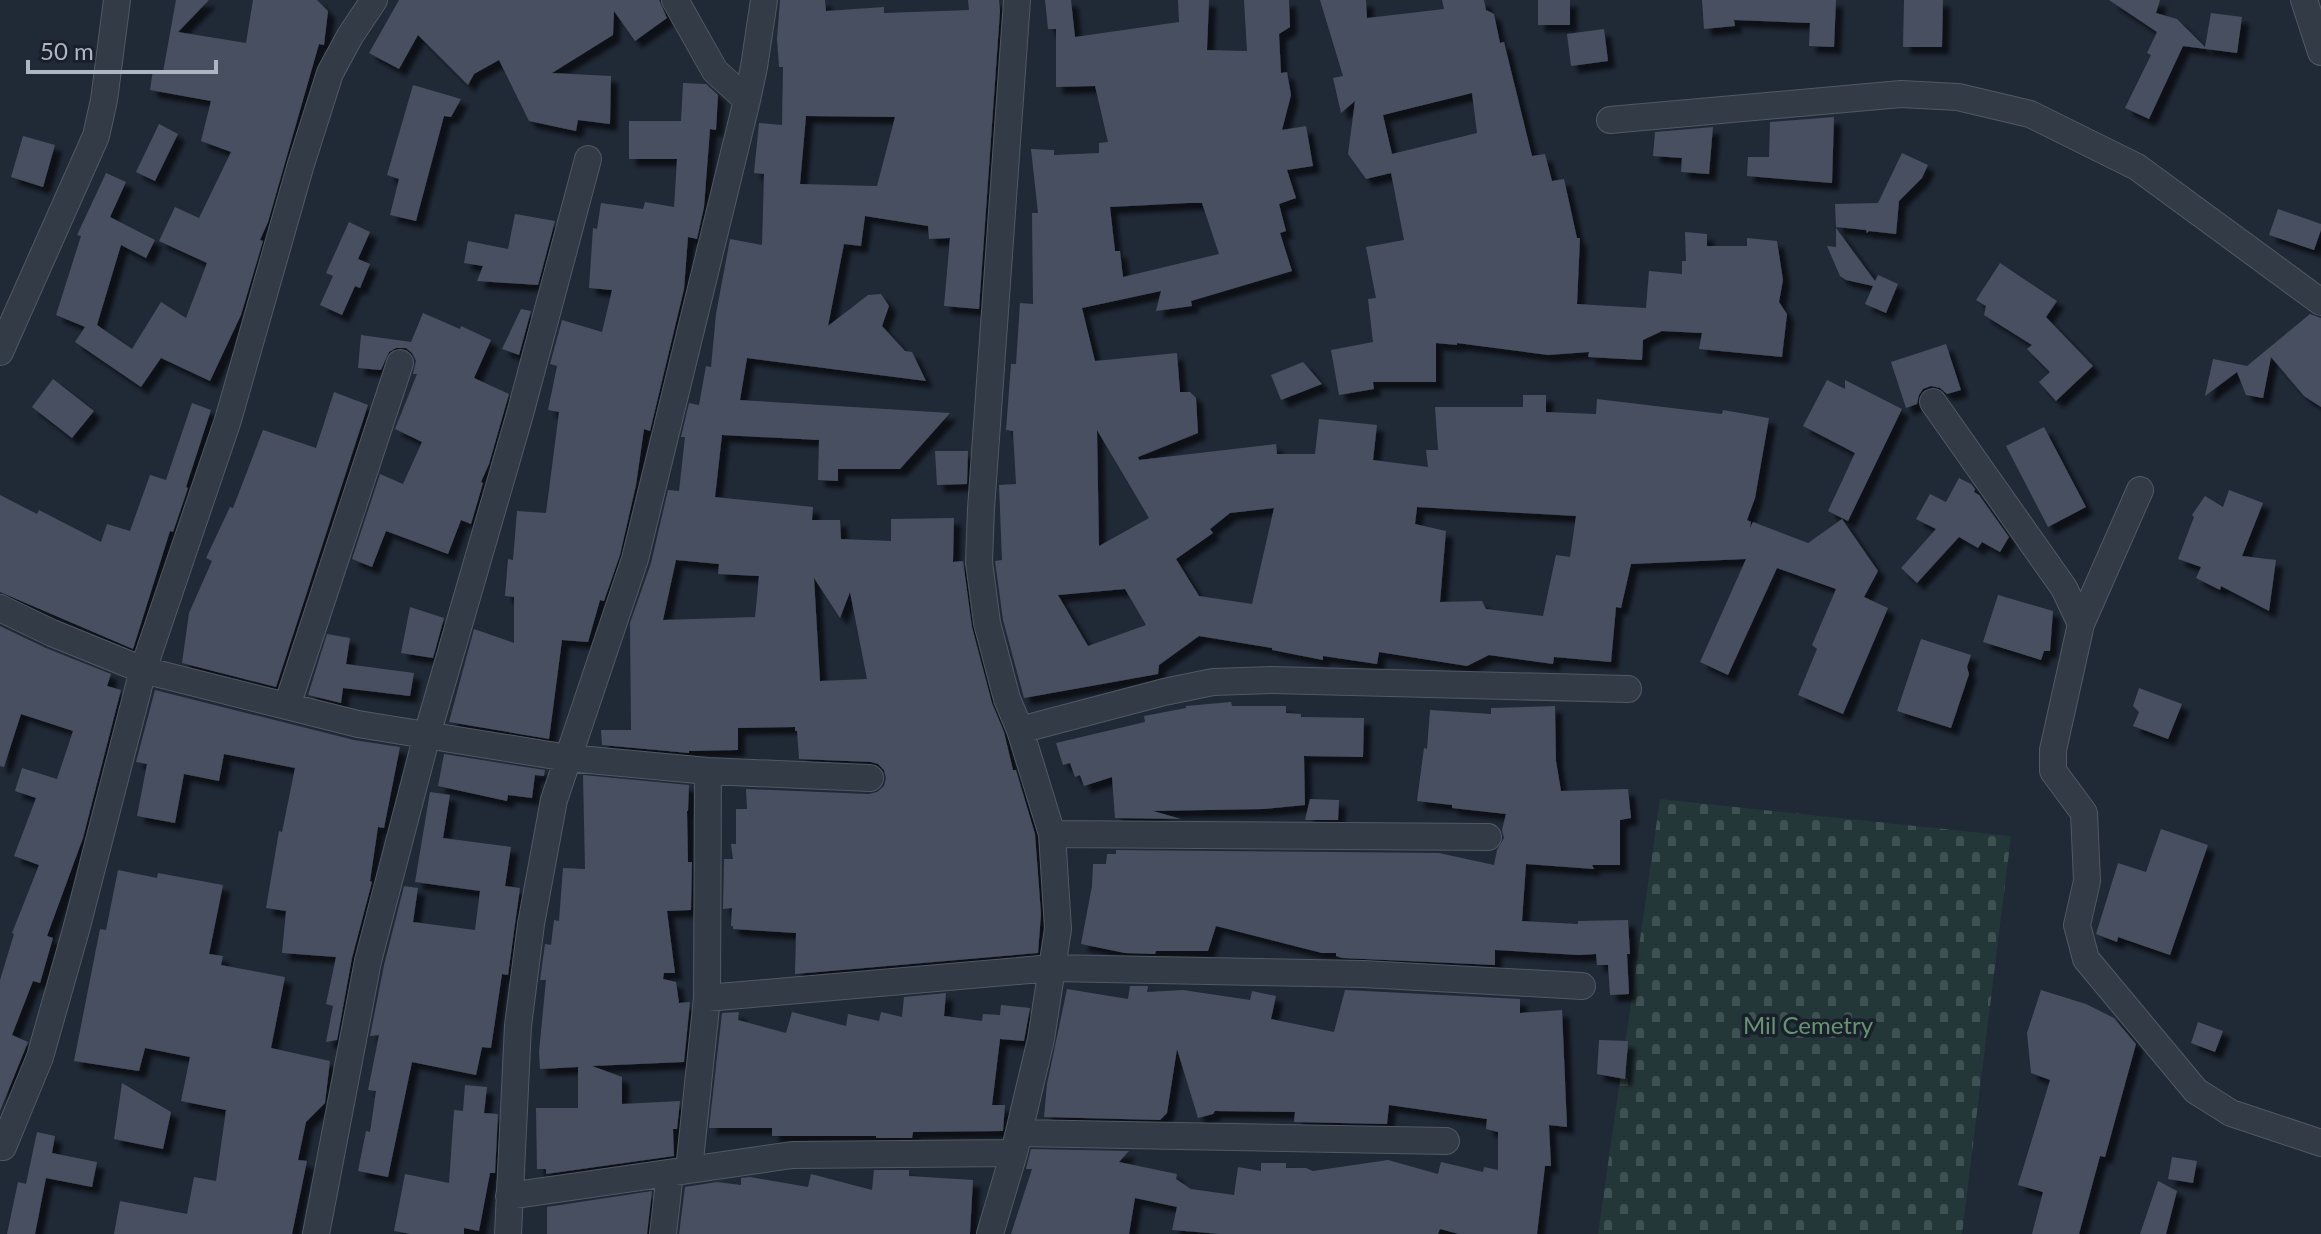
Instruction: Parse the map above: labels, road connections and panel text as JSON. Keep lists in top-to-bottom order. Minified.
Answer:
{"parks":["Mil Cemetry"],"scale_bar":"50 m"}
